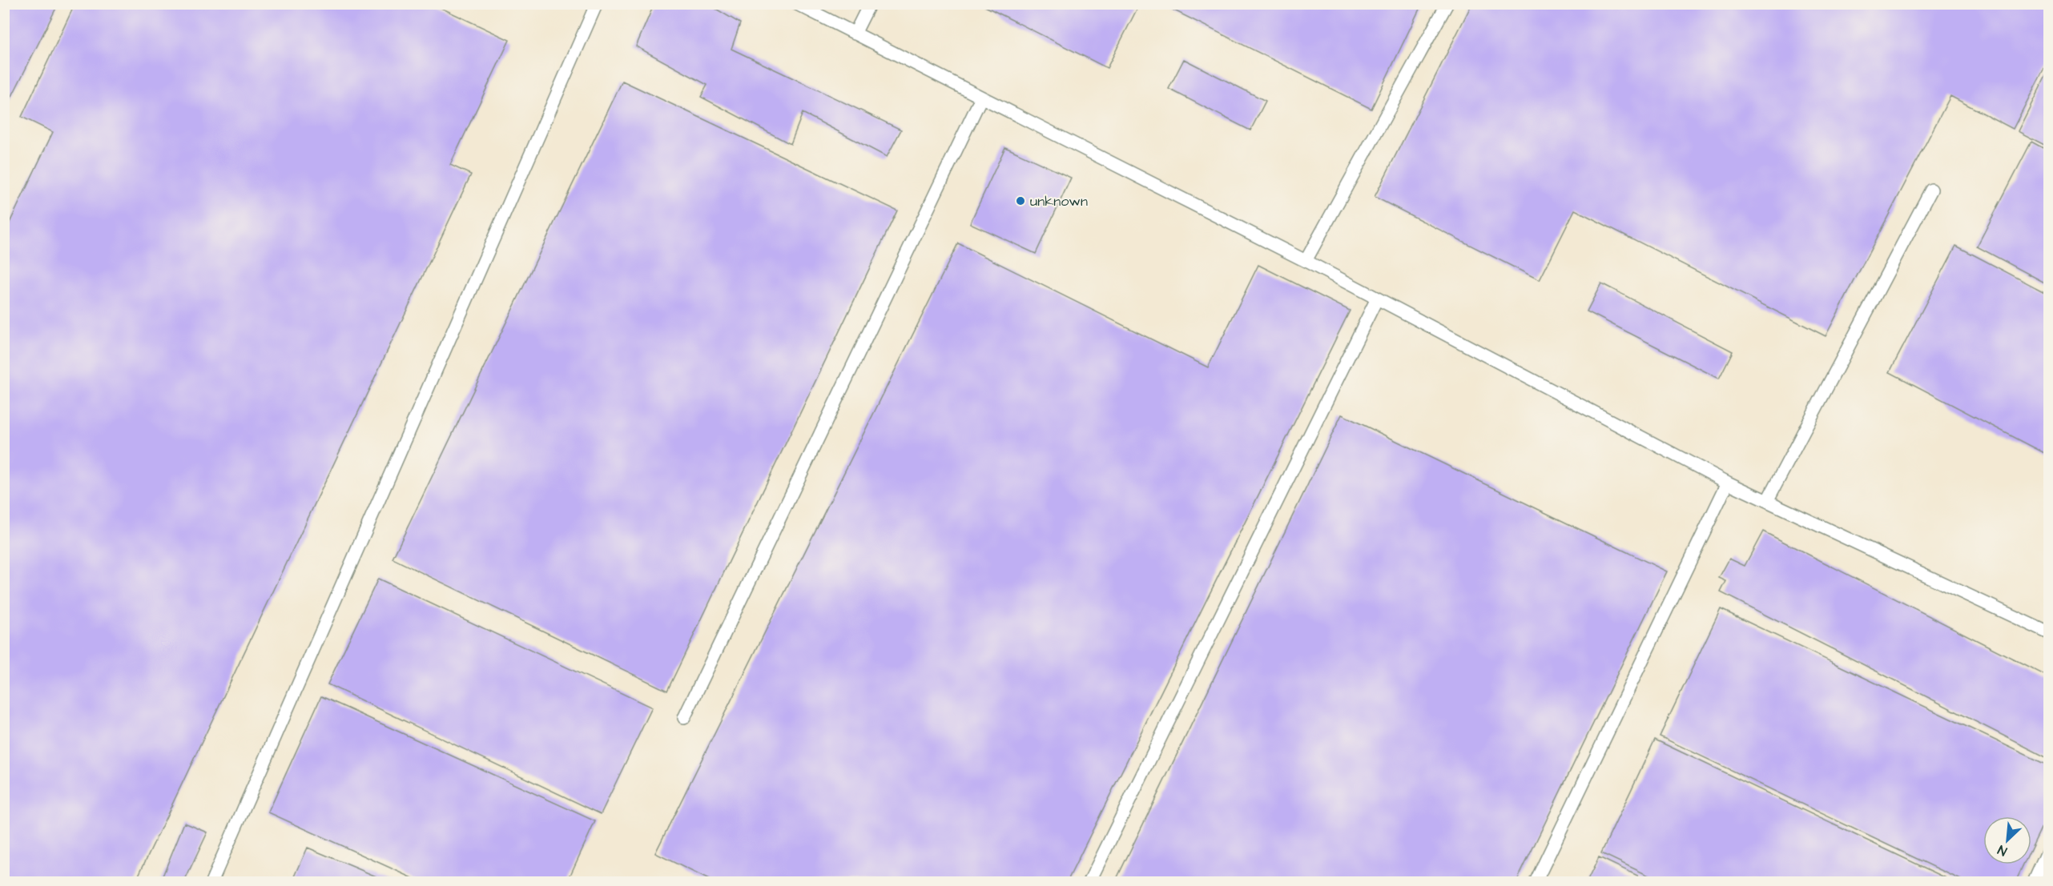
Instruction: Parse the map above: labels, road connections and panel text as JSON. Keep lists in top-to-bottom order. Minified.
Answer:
{"places":["unknown"],"north":"bottom left"}
